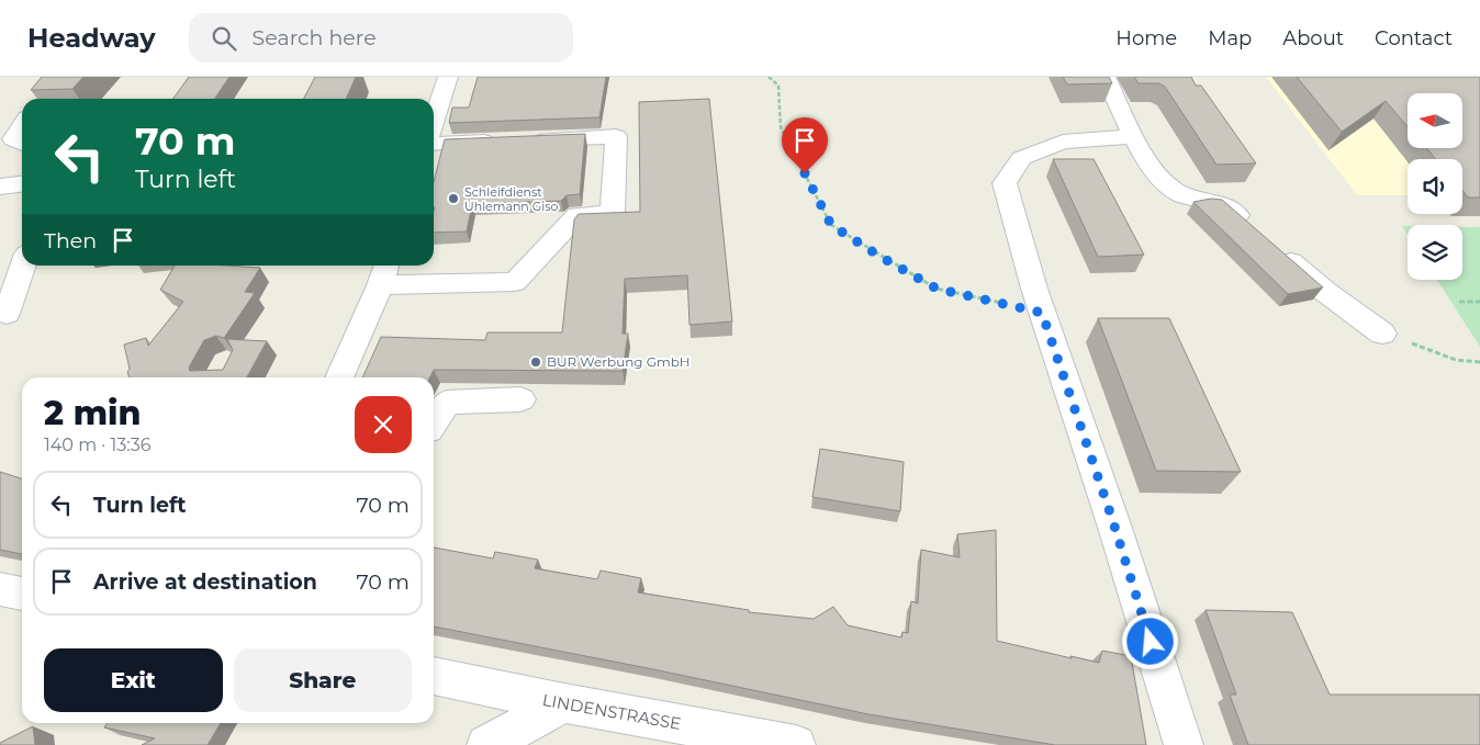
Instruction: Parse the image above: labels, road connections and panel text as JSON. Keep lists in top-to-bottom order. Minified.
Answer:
{"streets":{"street":["LINDENSTRASSE"]},"places":["Schleifdienst Uhlemann Giso","BUR Werbung GmbH"],"north":"left","page":{"header":"Headway","search":"Search here","nav":["Home","Map","About","Contact"],"turn":["70 m","Turn left"],"then":"Then","heading":["2 min","140 m · 13:36"],"list":[{"name":"Turn left","value":"70 m"},{"name":"Arrive at destination","value":"70 m"}],"buttons":["Exit","Share"]}}
